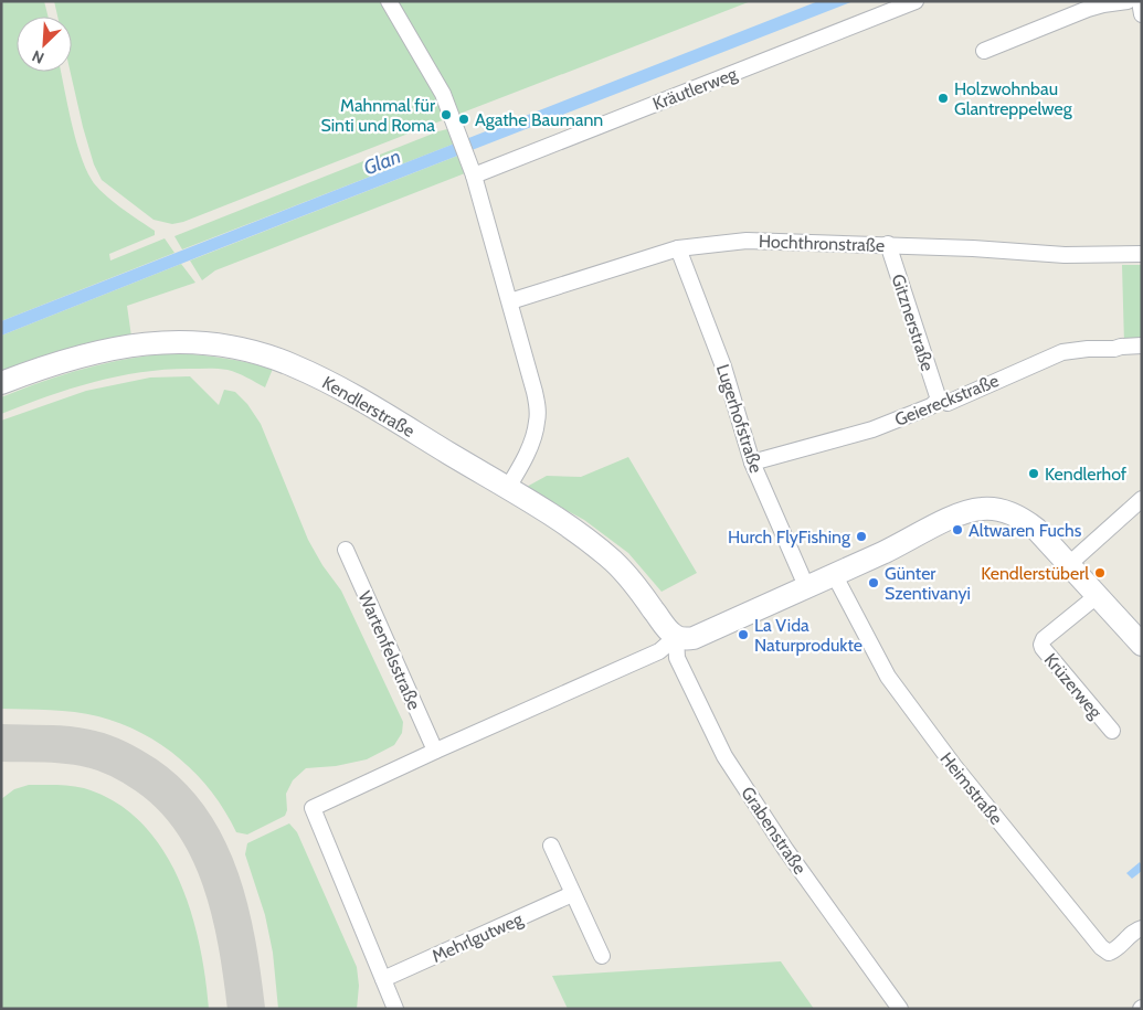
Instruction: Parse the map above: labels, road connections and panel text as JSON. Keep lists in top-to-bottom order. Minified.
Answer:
{"streets":{"street":["Kräutlerweg","Hochthronstraße","Gitznerstraße","Geiereckstraße","Kendlerstraße","Lugerhofstraße","Wartenfelsstraße","Krüzerweg","Heimstraße","Grabenstraße","Mehrlgutweg"]},"crossings":[["Hochthronstraße","Gitznerstraße"],["Hochthronstraße","Lugerhofstraße"],["Gitznerstraße","Geiereckstraße"],["Geiereckstraße","Lugerhofstraße"],["Kendlerstraße","Grabenstraße"]],"water":["Glan"],"places":["Holzwohnbau Glantreppelweg","Mahnmal für Sinti und Roma","Agathe Baumann","Kendlerhof","Altwaren Fuchs","Hurch FlyFishing","Kendlerstüberl","Günter Szentivanyi","La Vida Naturprodukte"],"north":"bottom left"}
